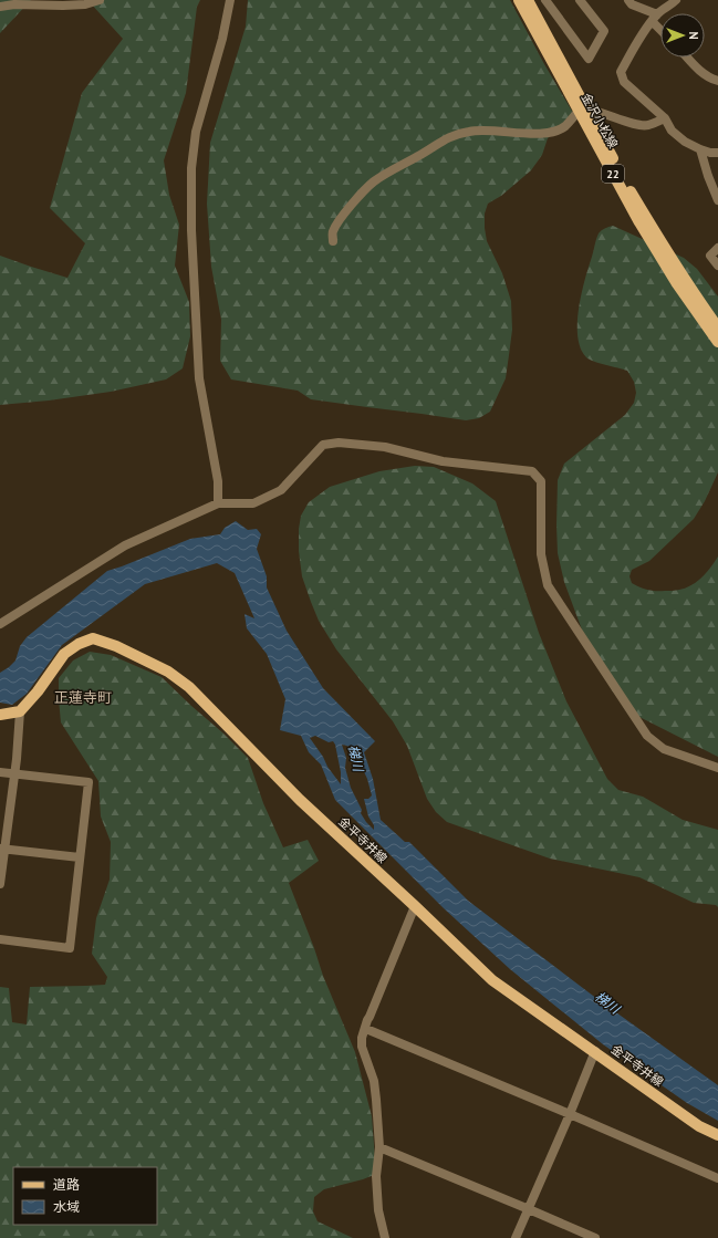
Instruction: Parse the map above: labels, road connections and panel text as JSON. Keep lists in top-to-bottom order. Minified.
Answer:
{"streets":{"main road":["金沢小松線","22","金平寺井線"]},"districts":["正蓮寺町"],"water":["梯川"],"legend":["道路","水域"],"north":"right"}
